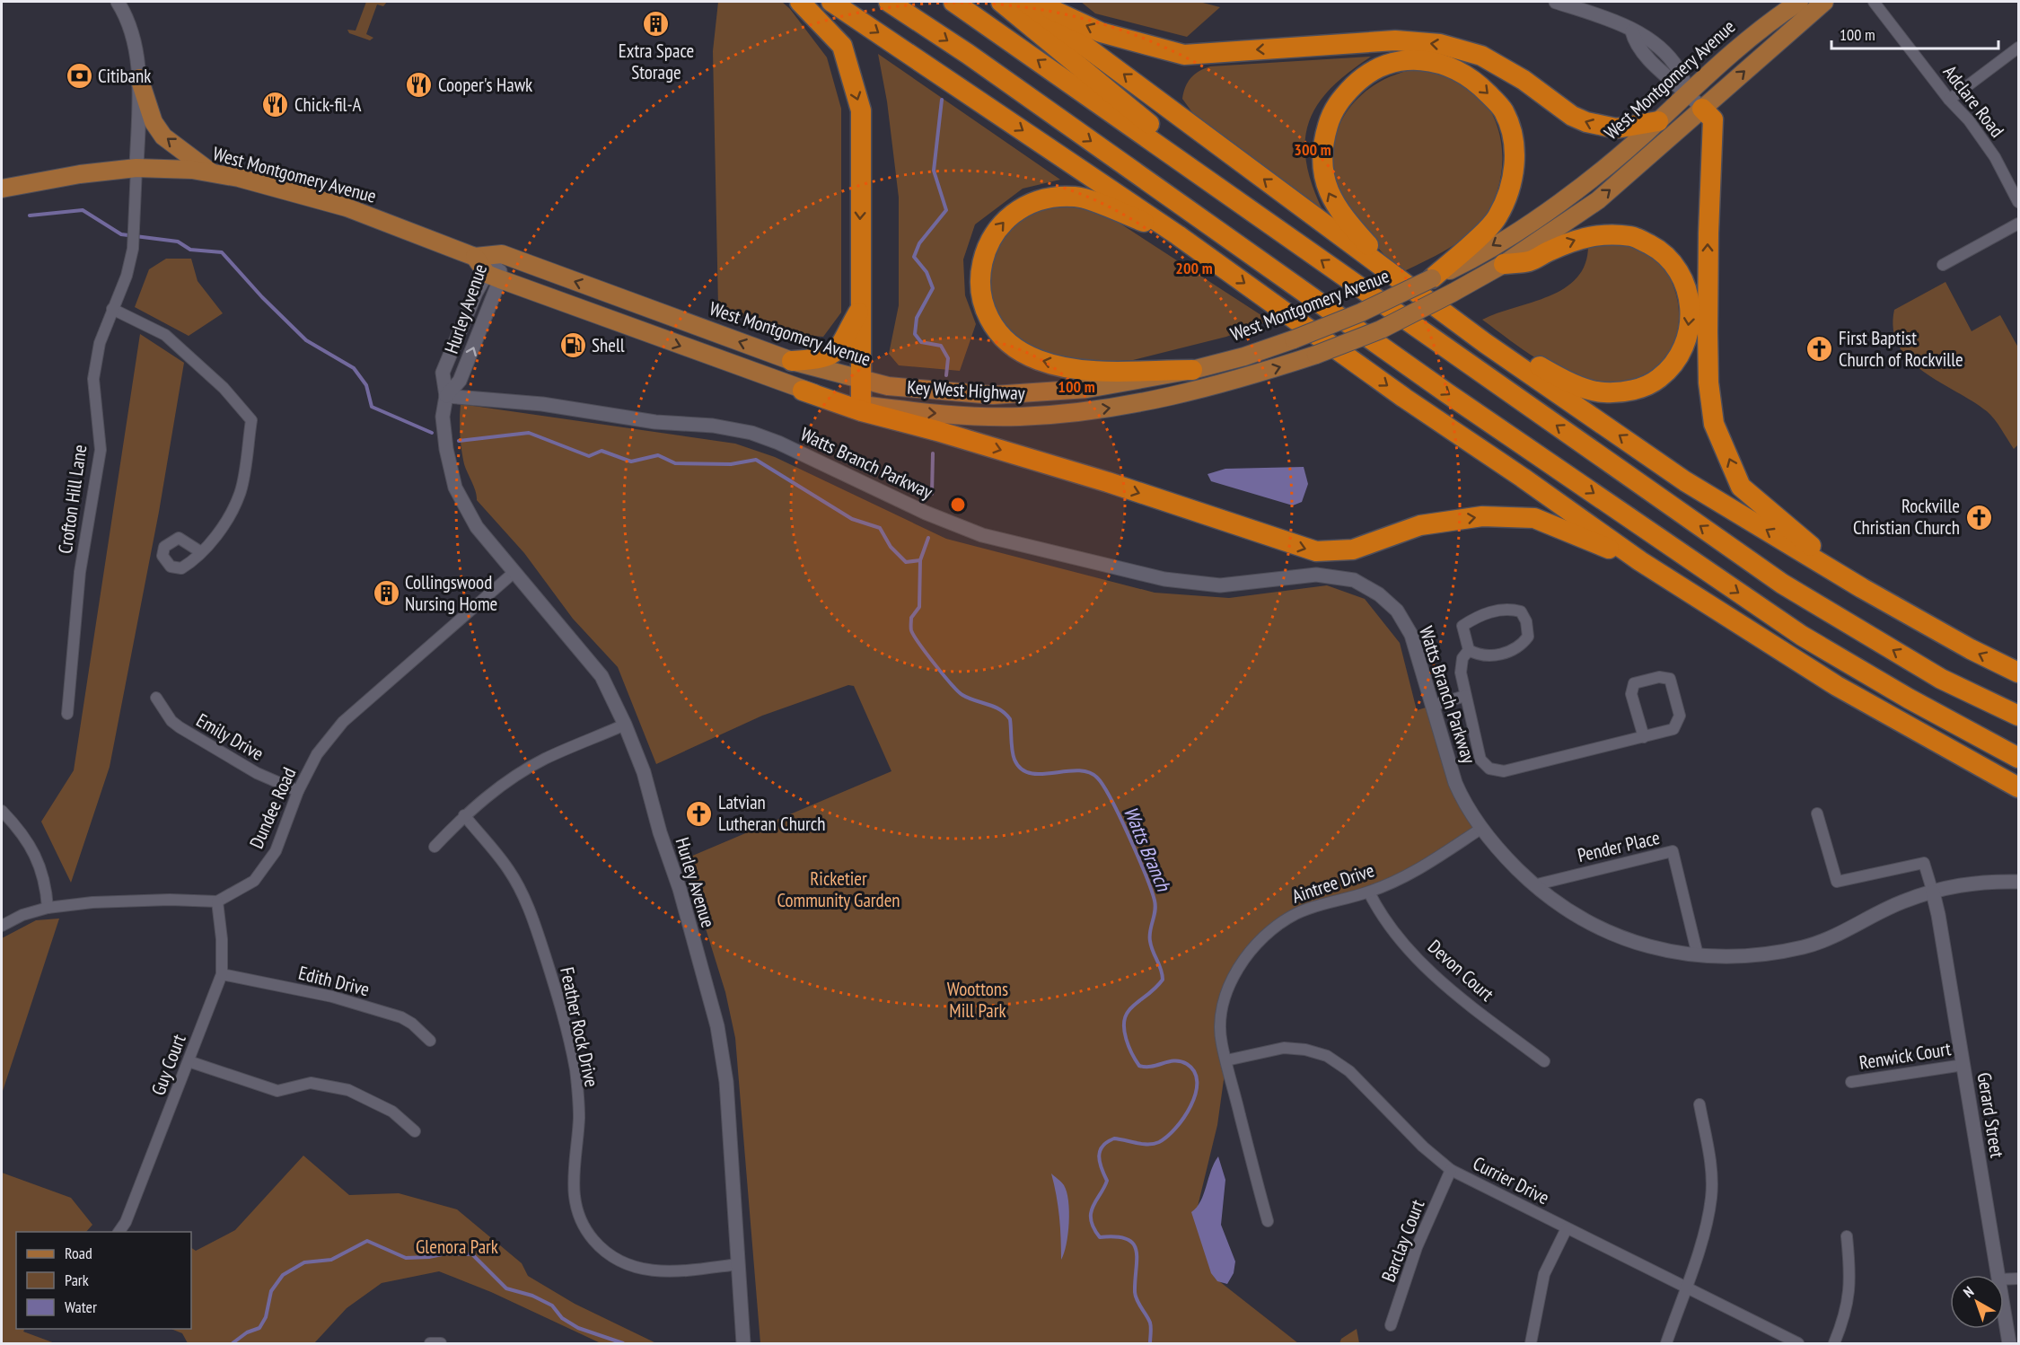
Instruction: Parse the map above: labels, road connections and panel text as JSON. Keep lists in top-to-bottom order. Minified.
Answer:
{"streets":{"main road":["West Montgomery Avenue","Key West Highway"],"street":["Adclare Road","Hurley Avenue","Watts Branch Parkway","Crofton Hill Lane","Emily Drive","Dundee Road","Pender Place","Aintree Drive","Devon Court","Edith Drive","Feather Rock Drive","Renwick Court","Guy Court","Gerard Street","Currier Drive","Barclay Court"]},"crossings":[["West Montgomery Avenue","Hurley Avenue"],["West Montgomery Avenue","Crofton Hill Lane"],["Hurley Avenue","Watts Branch Parkway"],["Hurley Avenue","Dundee Road"],["Hurley Avenue","Feather Rock Drive"],["Watts Branch Parkway","Pender Place"],["Watts Branch Parkway","Aintree Drive"],["Watts Branch Parkway","Gerard Street"],["Emily Drive","Dundee Road"],["Dundee Road","Guy Court"],["Aintree Drive","Devon Court"],["Aintree Drive","Currier Drive"],["Edith Drive","Guy Court"],["Renwick Court","Gerard Street"],["Currier Drive","Barclay Court"]],"one_way":["Key West Highway"],"water":["Watts Branch"],"parks":["Ricketier Community Garden","Woottons Mill Park","Glenora Park"],"places":{"building":["Extra Space Storage","Collingswood Nursing Home"],"bank":["Citibank"],"restaurant":["Cooper's Hawk","Chick-fil-A"],"fuel station":["Shell"],"church":["First Baptist Church of Rockville","Rockville Christian Church","Latvian Lutheran Church"]},"legend":["Road","Park","Water"],"scale_bar":"100 m","north":"top left","rings":["300 m","200 m","100 m"]}
